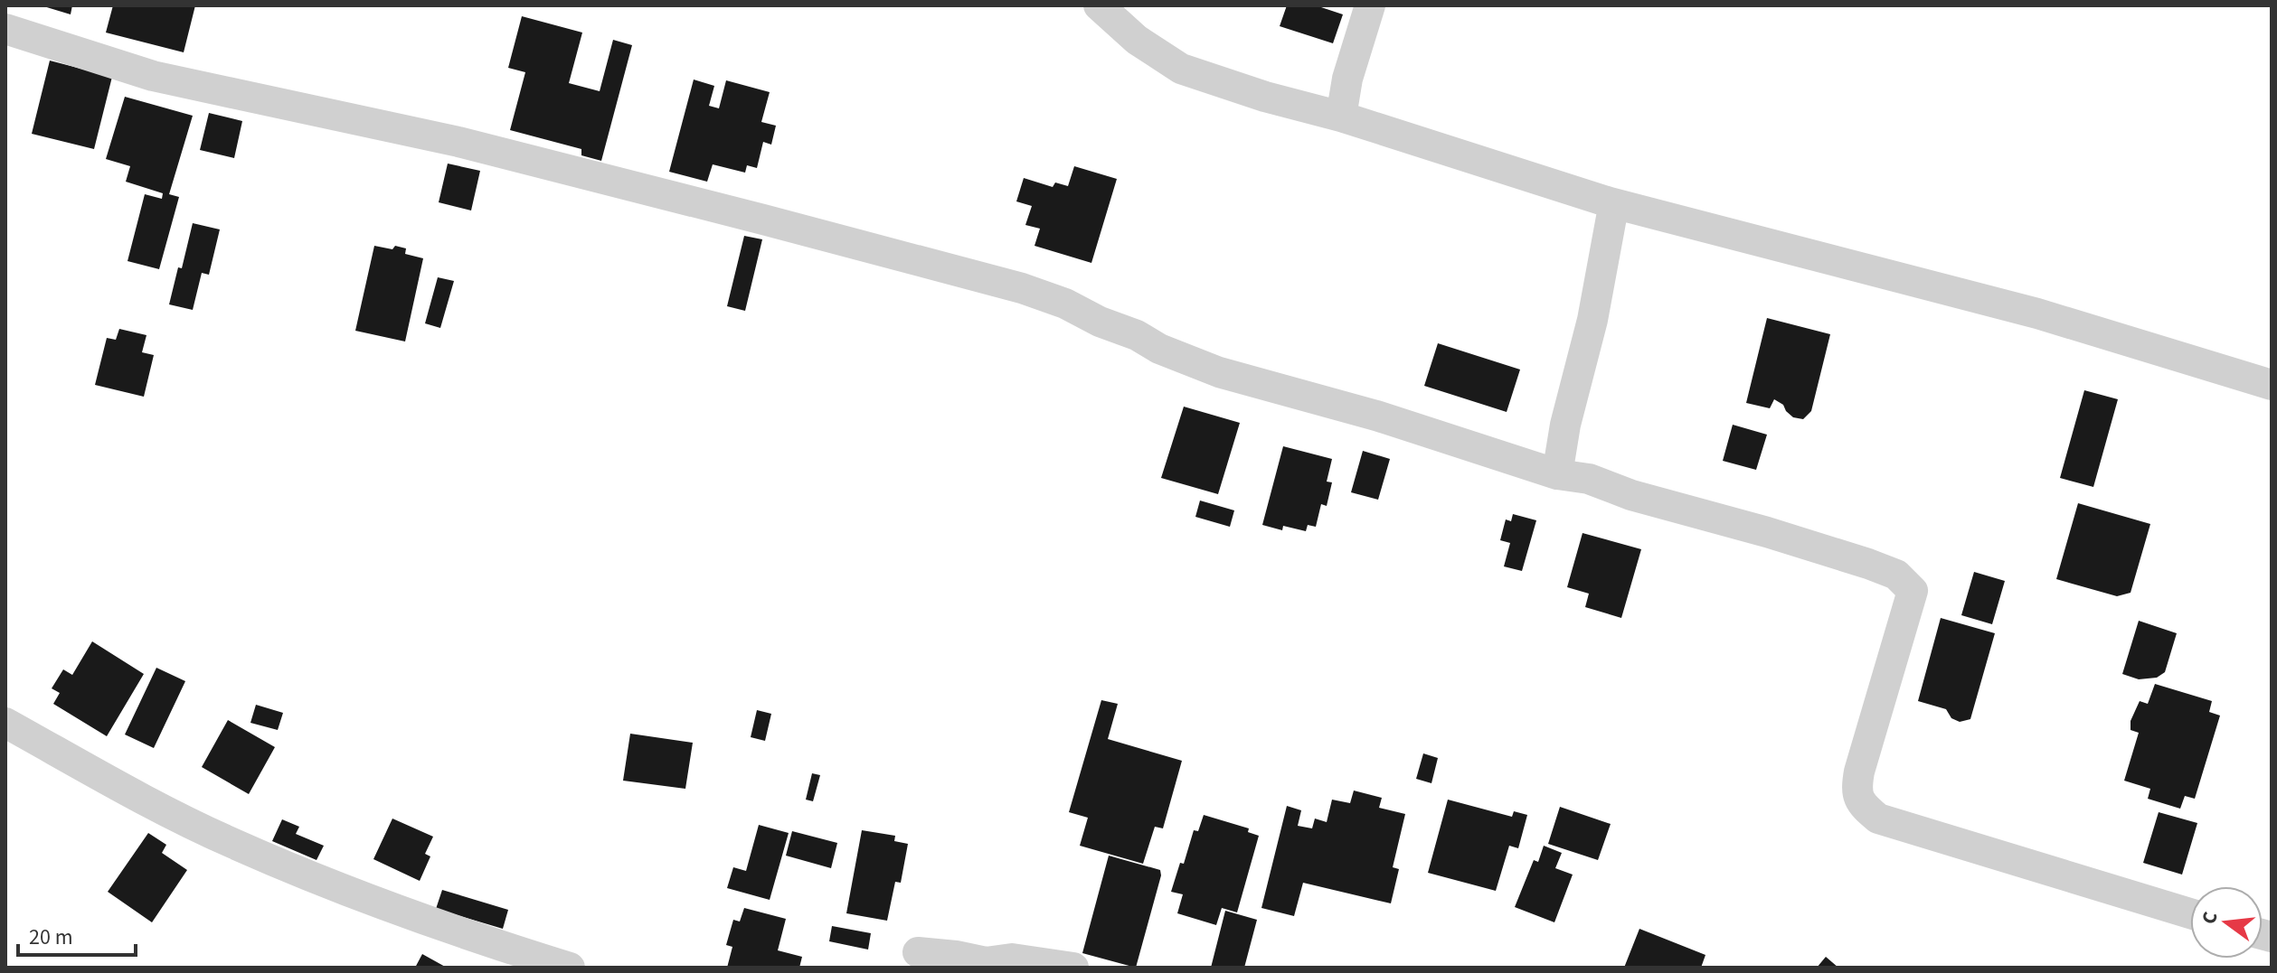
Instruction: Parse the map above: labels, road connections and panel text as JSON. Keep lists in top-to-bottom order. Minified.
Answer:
{"scale_bar":"20 m","north":"left"}
